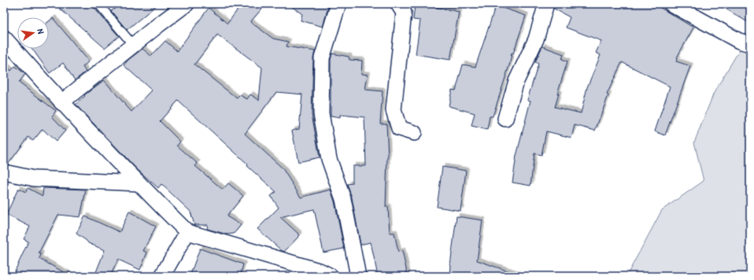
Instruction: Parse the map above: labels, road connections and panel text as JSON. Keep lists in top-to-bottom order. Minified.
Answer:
{"north":"right"}
